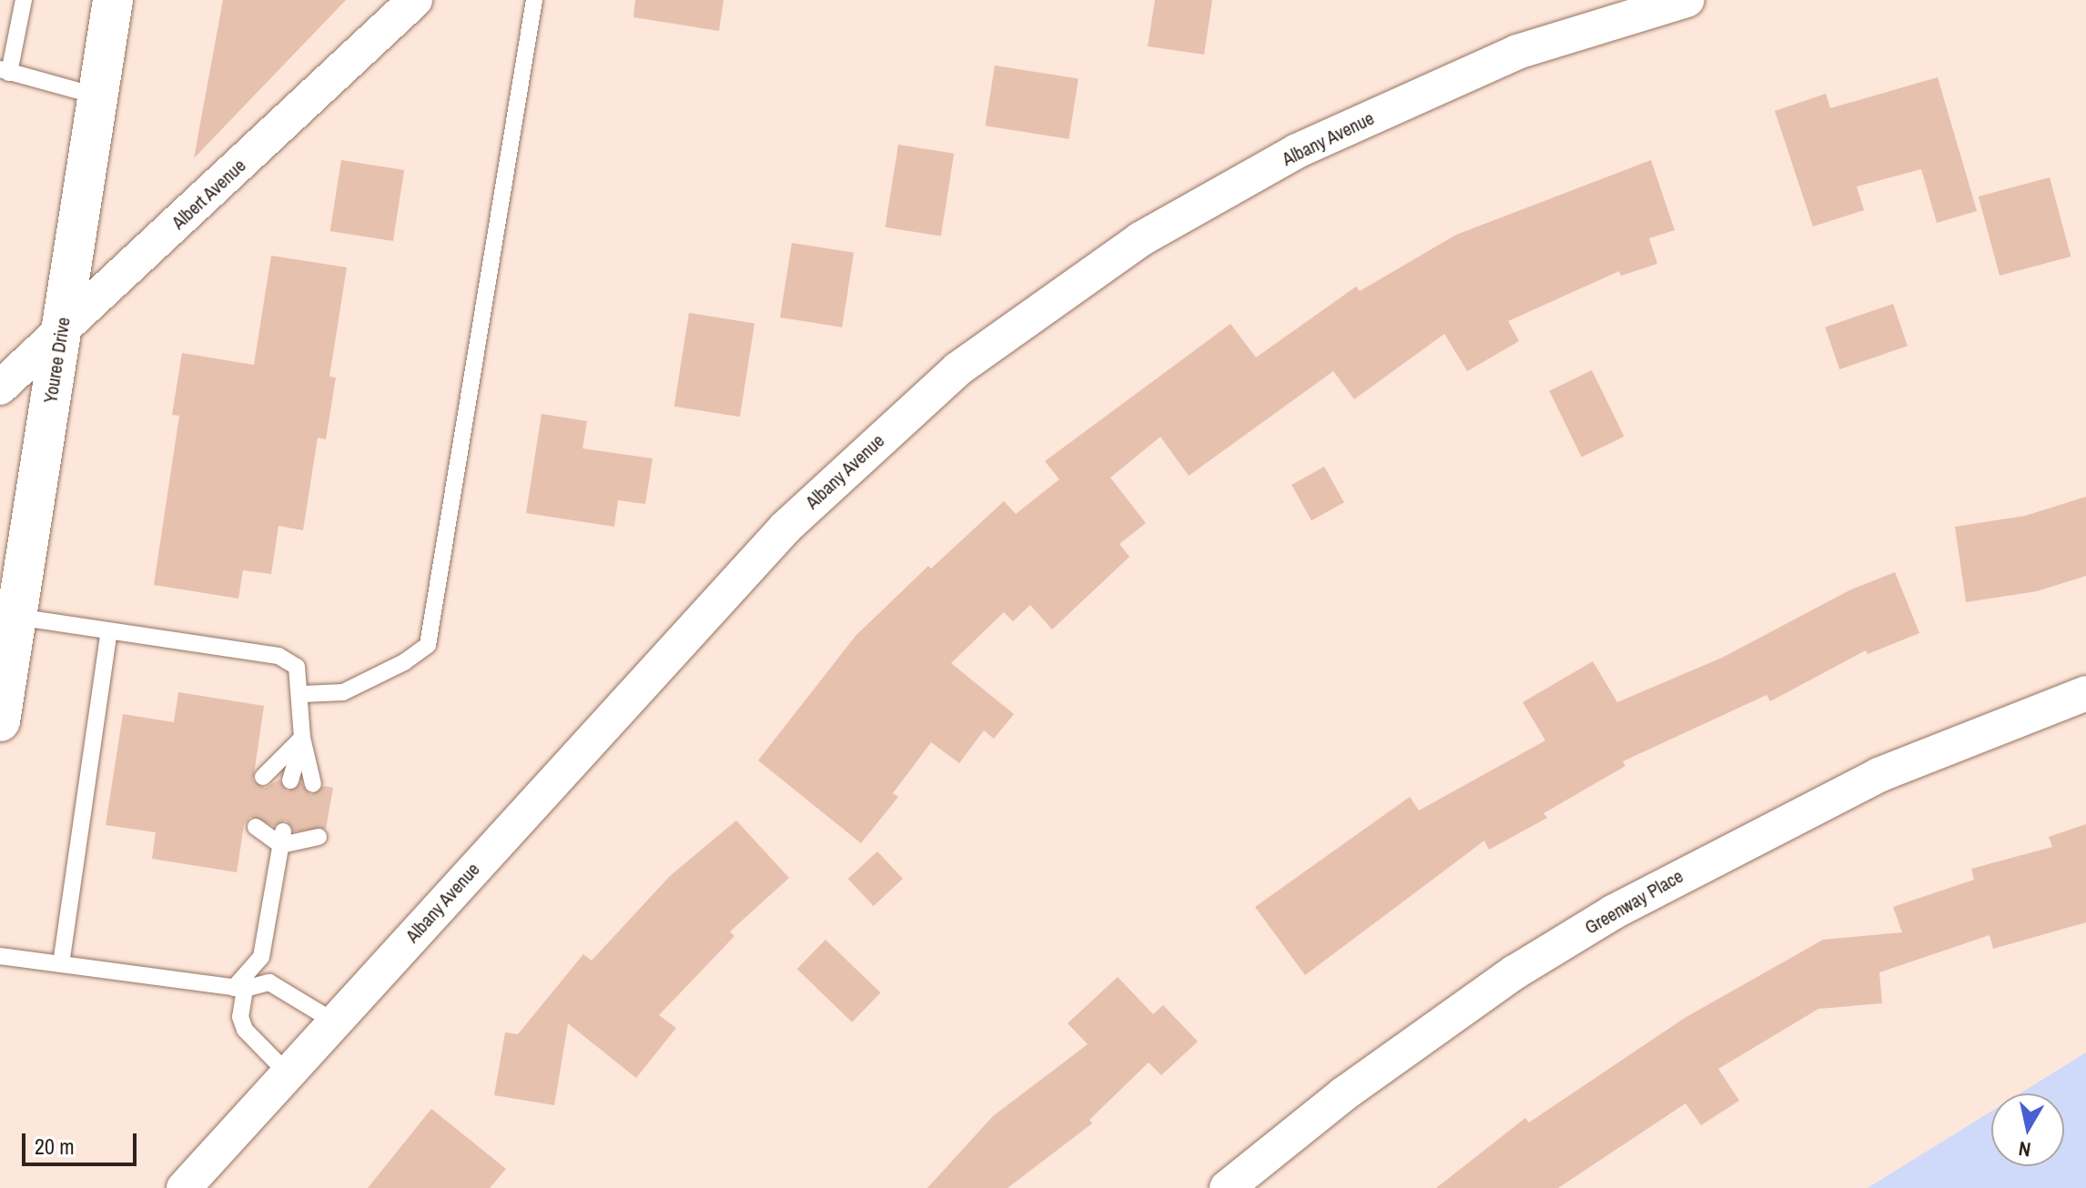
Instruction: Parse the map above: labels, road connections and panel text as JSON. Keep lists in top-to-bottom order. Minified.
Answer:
{"streets":{"main road":["Youree Drive"],"street":["Albany Avenue","Albert Avenue","Greenway Place"]},"crossings":[["Albert Avenue","Youree Drive"]],"scale_bar":"20 m","north":"bottom"}
